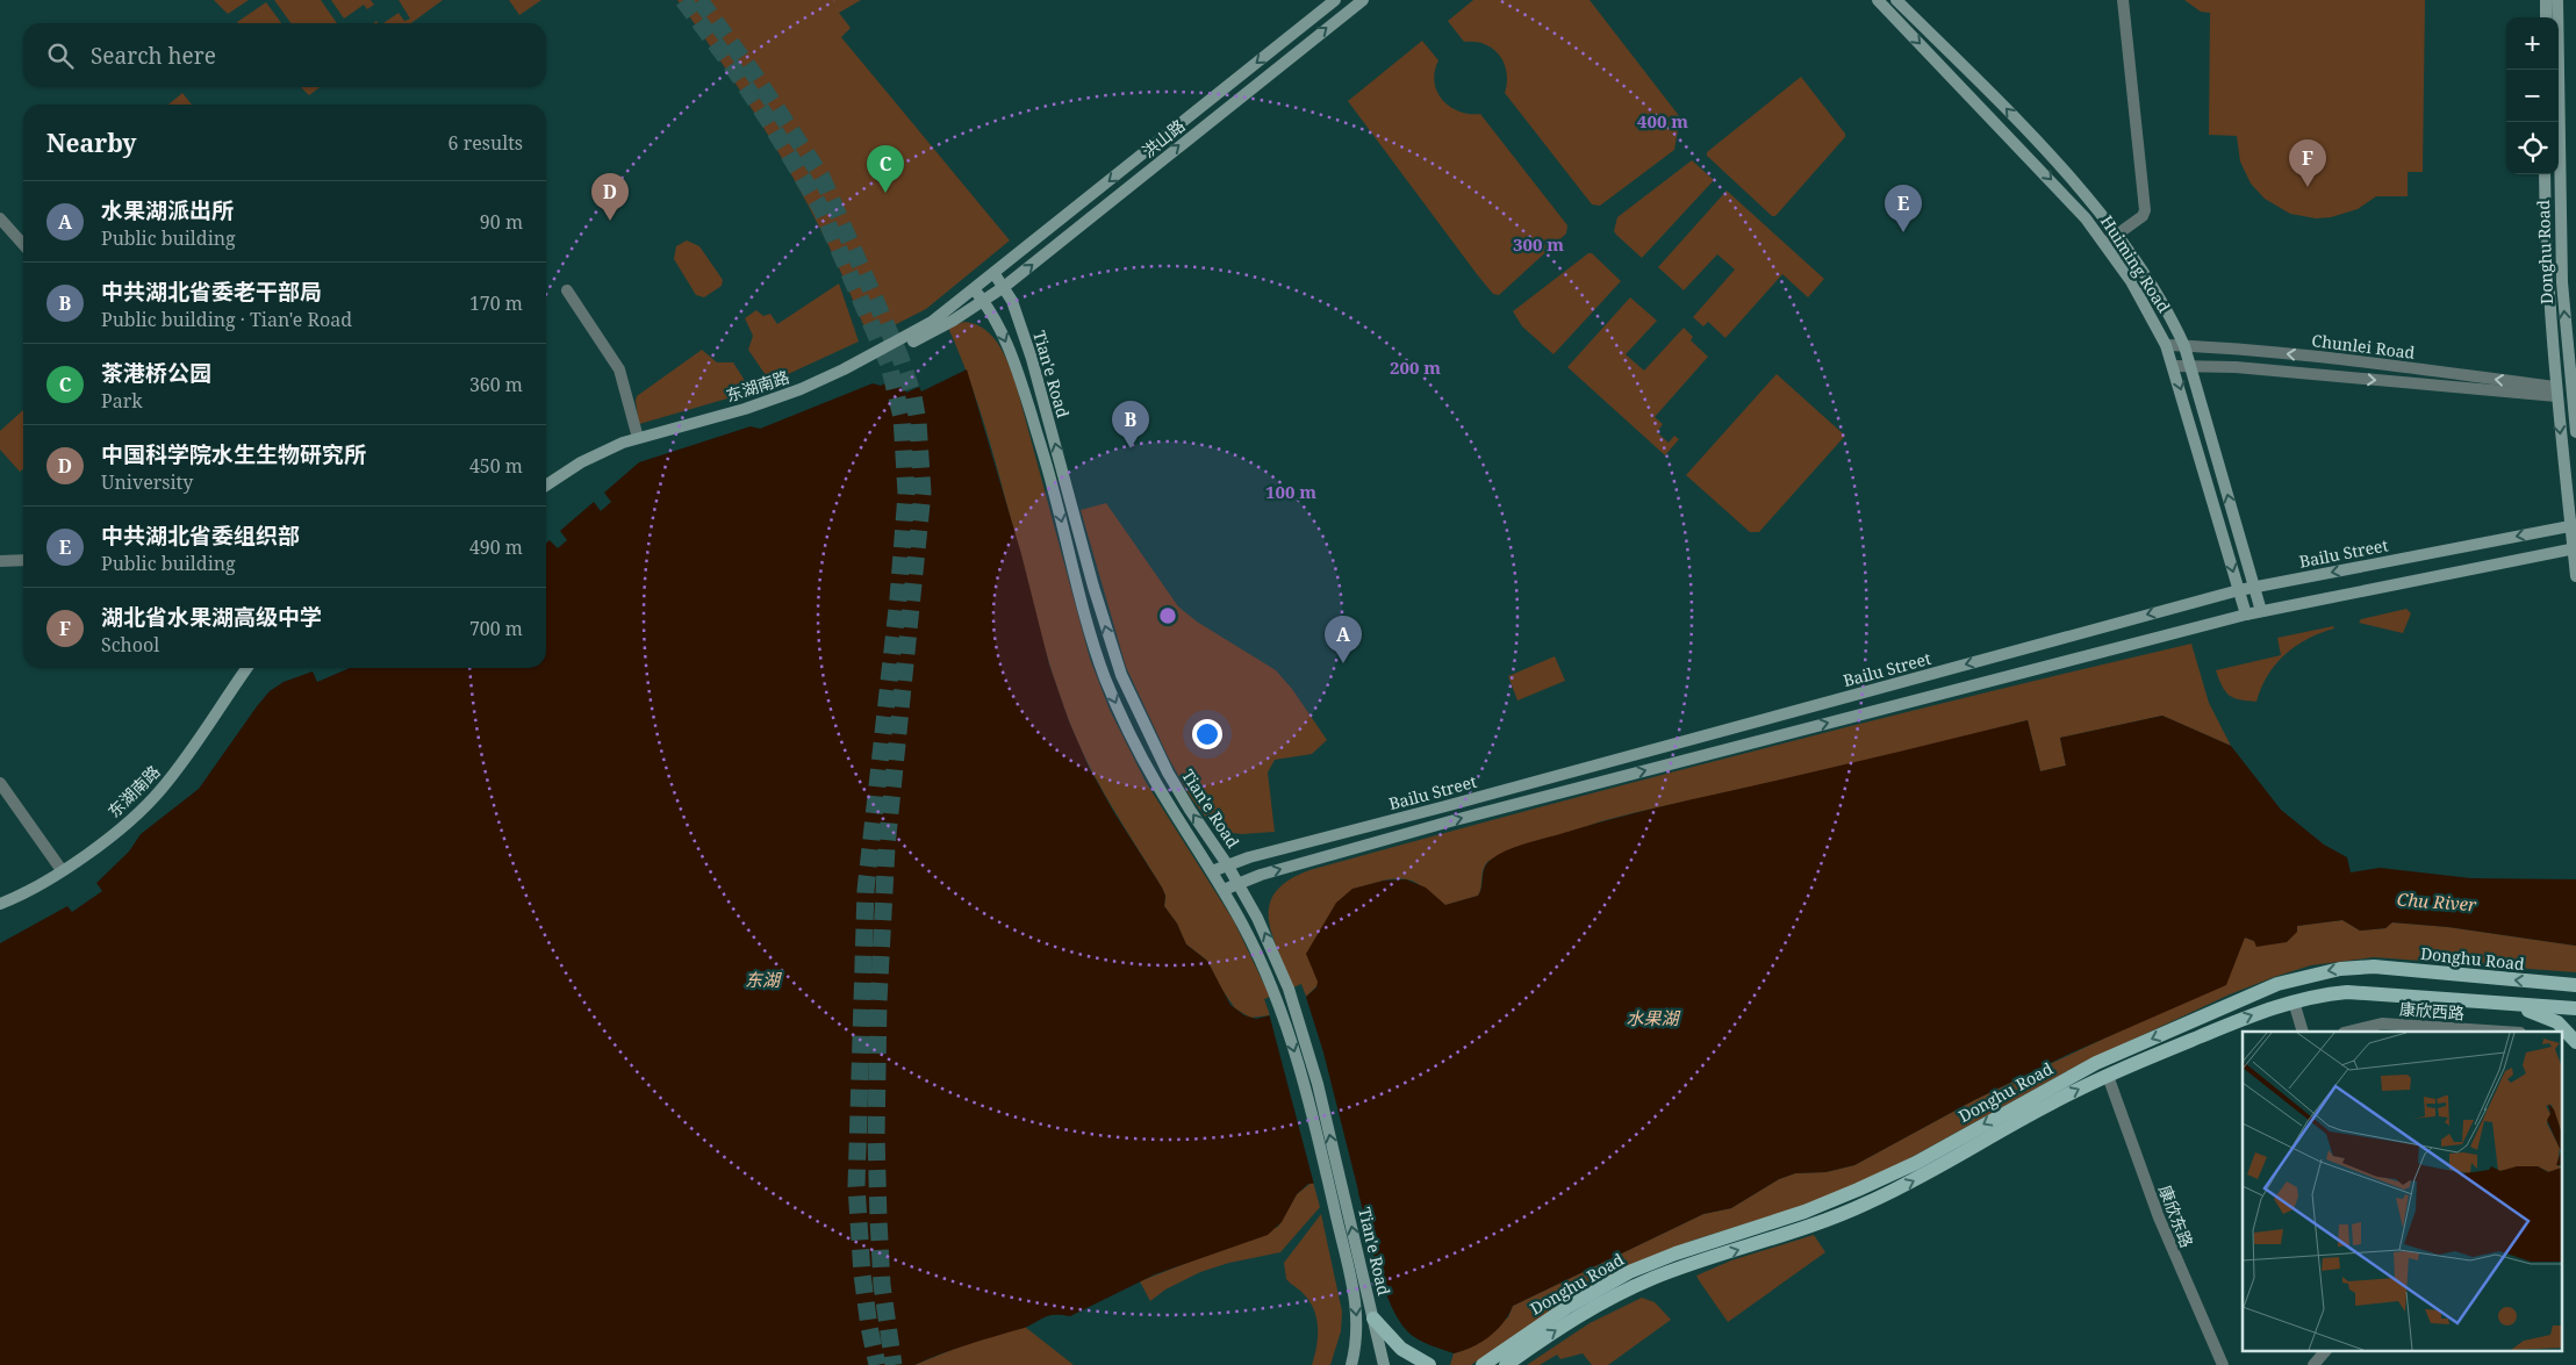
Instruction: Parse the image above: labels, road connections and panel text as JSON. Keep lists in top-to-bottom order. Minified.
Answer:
{"streets":{"main road":["洪山路","Donghu Road","Huiming Road","Tian'e Road","东湖南路","Bailu Street"],"street":["Chunlei Road","康欣西路","康欣东路"]},"crossings":[["洪山路","Tian'e Road"],["洪山路","东湖南路"],["Donghu Road","Chunlei Road"],["Donghu Road","Bailu Street"],["Donghu Road","康欣东路"],["Huiming Road","Chunlei Road"],["Huiming Road","Bailu Street"],["Tian'e Road","东湖南路"],["Tian'e Road","Bailu Street"]],"water":["Chu River","东湖","水果湖"],"page":{"map_buttons":["+","−"],"search":"Search here","heading":["Nearby","6 results"],"pins":["F","C","D","E","B","A"],"list":[{"mark":"A","name":"水果湖派出所","note":"Public building","value":"90 m"},{"mark":"B","name":"中共湖北省委老干部局","note":"Public building · Tian'e Road","value":"170 m"},{"mark":"C","name":"茶港桥公园","note":"Park","value":"360 m"},{"mark":"D","name":"中国科学院水生生物研究所","note":"University","value":"450 m"},{"mark":"E","name":"中共湖北省委组织部","note":"Public building","value":"490 m"},{"mark":"F","name":"湖北省水果湖高级中学","note":"School","value":"700 m"}]},"rings":["400 m","300 m","200 m","100 m"]}
